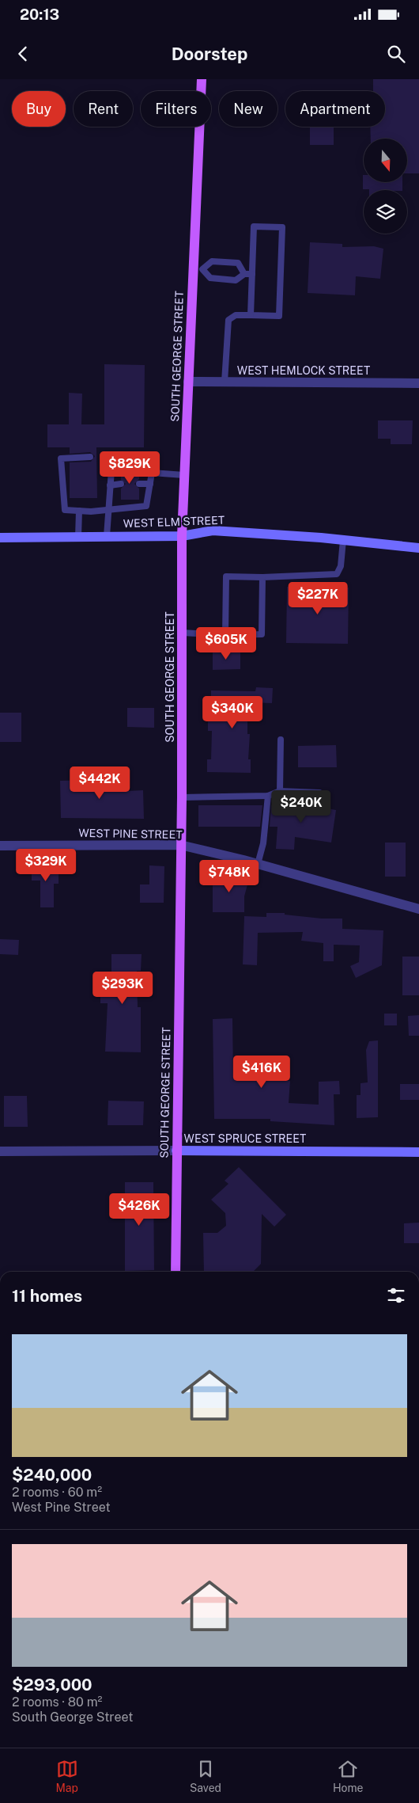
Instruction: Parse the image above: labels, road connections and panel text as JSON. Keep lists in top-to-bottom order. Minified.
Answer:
{"streets":{"main road":["SOUTH GEORGE STREET"],"street":["WEST HEMLOCK STREET","WEST ELM STREET","WEST PINE STREET","WEST SPRUCE STREET"]},"crossings":[["SOUTH GEORGE STREET","WEST HEMLOCK STREET"],["SOUTH GEORGE STREET","WEST ELM STREET"],["SOUTH GEORGE STREET","WEST PINE STREET"],["SOUTH GEORGE STREET","WEST SPRUCE STREET"]],"north":"bottom","page":{"status":"20:13","header":"Doorstep","chip":["Buy","Rent","Filters","New","Apartment"],"price":["$829K","$227K","$605K","$340K","$442K","$240K","$329K","$748K","$293K","$416K","$426K"],"heading":"11 homes","list":[{"name":"$240,000","note":"2 rooms · 60 m² · West Pine Street"},{"name":"$293,000","note":"2 rooms · 80 m² · South George Street"}],"tabs":["Map","Saved","Home"]}}
